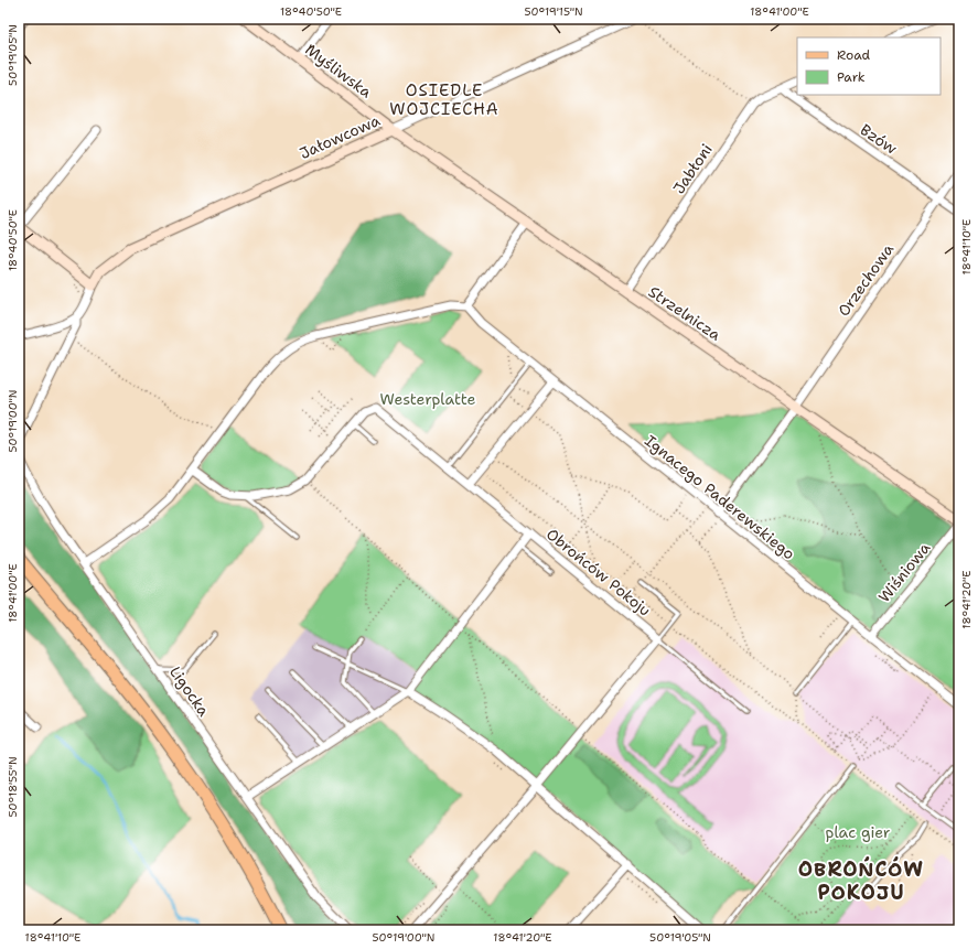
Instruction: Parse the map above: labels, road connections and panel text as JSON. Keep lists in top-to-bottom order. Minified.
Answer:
{"streets":{"street":["Myśliwska","Jałowcowa","Bzów","Jabłoni","Orzechowa","Strzelnicza","Ignacego Paderewskiego","Obrońców Pokoju","Wiśniowa","Ligocka"]},"crossings":[["Myśliwska","Jałowcowa"],["Myśliwska","Strzelnicza"],["Jałowcowa","Strzelnicza"],["Bzów","Jabłoni"],["Bzów","Orzechowa"],["Jabłoni","Strzelnicza"],["Orzechowa","Strzelnicza"],["Orzechowa","Ignacego Paderewskiego"],["Ignacego Paderewskiego","Wiśniowa"],["Obrońców Pokoju","Ligocka"]],"districts":["OSIEDLE WOJCIECHA","OBROŃCÓW POKOJU"],"parks":["Westerplatte","plac gier"],"legend":["Road","Park"],"coordinates":["18°40'50\"E","50°19'15\"N","18°41'00\"E","50°19'05\"N","18°41'10\"E","50°19'00\"N","18°41'20\"E","50°18'55\"N"]}
